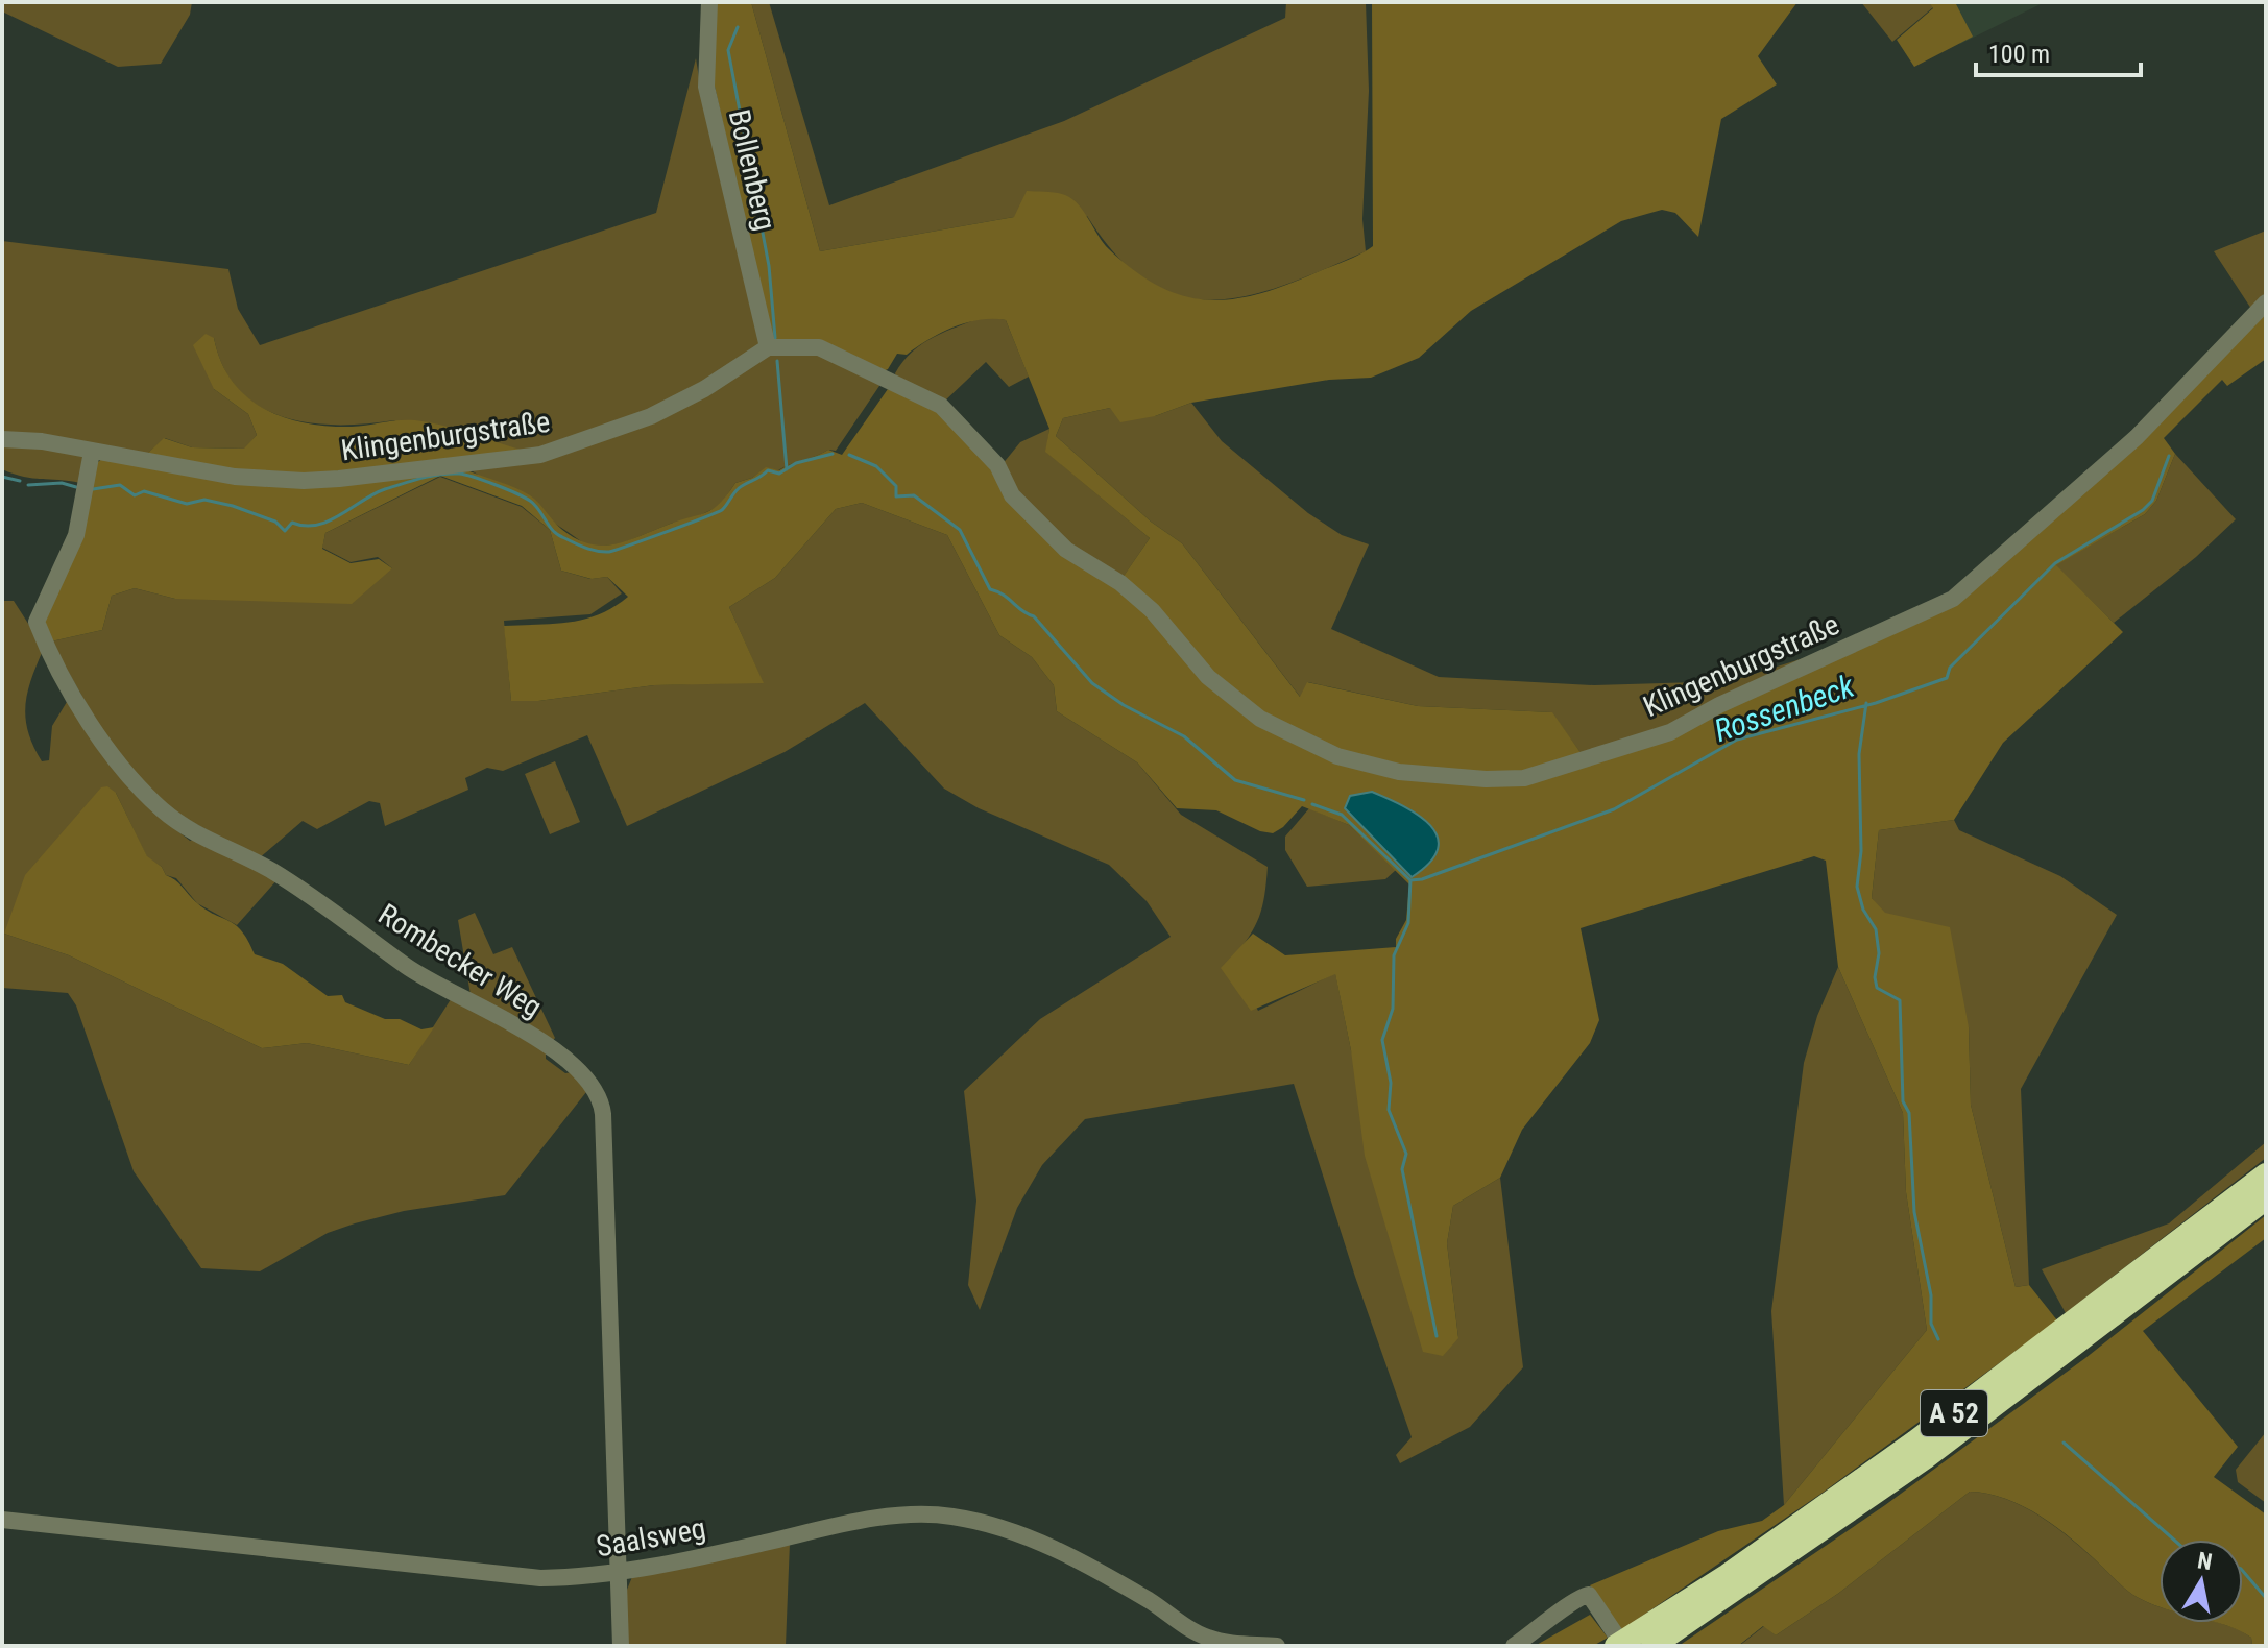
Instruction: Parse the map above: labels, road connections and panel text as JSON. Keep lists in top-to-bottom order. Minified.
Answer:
{"streets":{"highway":["A 52"],"street":["Bollenberg","Klingenburgstraße","Rombecker Weg","Saalsweg"]},"crossings":[["Bollenberg","Klingenburgstraße"],["Klingenburgstraße","Rombecker Weg"],["Rombecker Weg","Saalsweg"]],"water":["Rossenbeck"],"scale_bar":"100 m","north":"top"}
